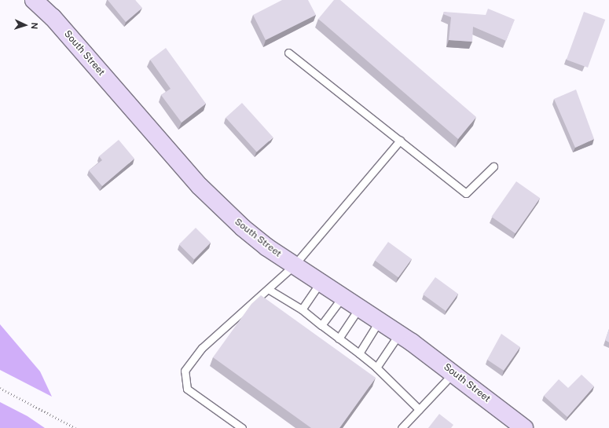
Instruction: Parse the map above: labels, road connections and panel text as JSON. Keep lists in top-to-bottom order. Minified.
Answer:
{"streets":{"street":["South Street"]},"north":"right"}
